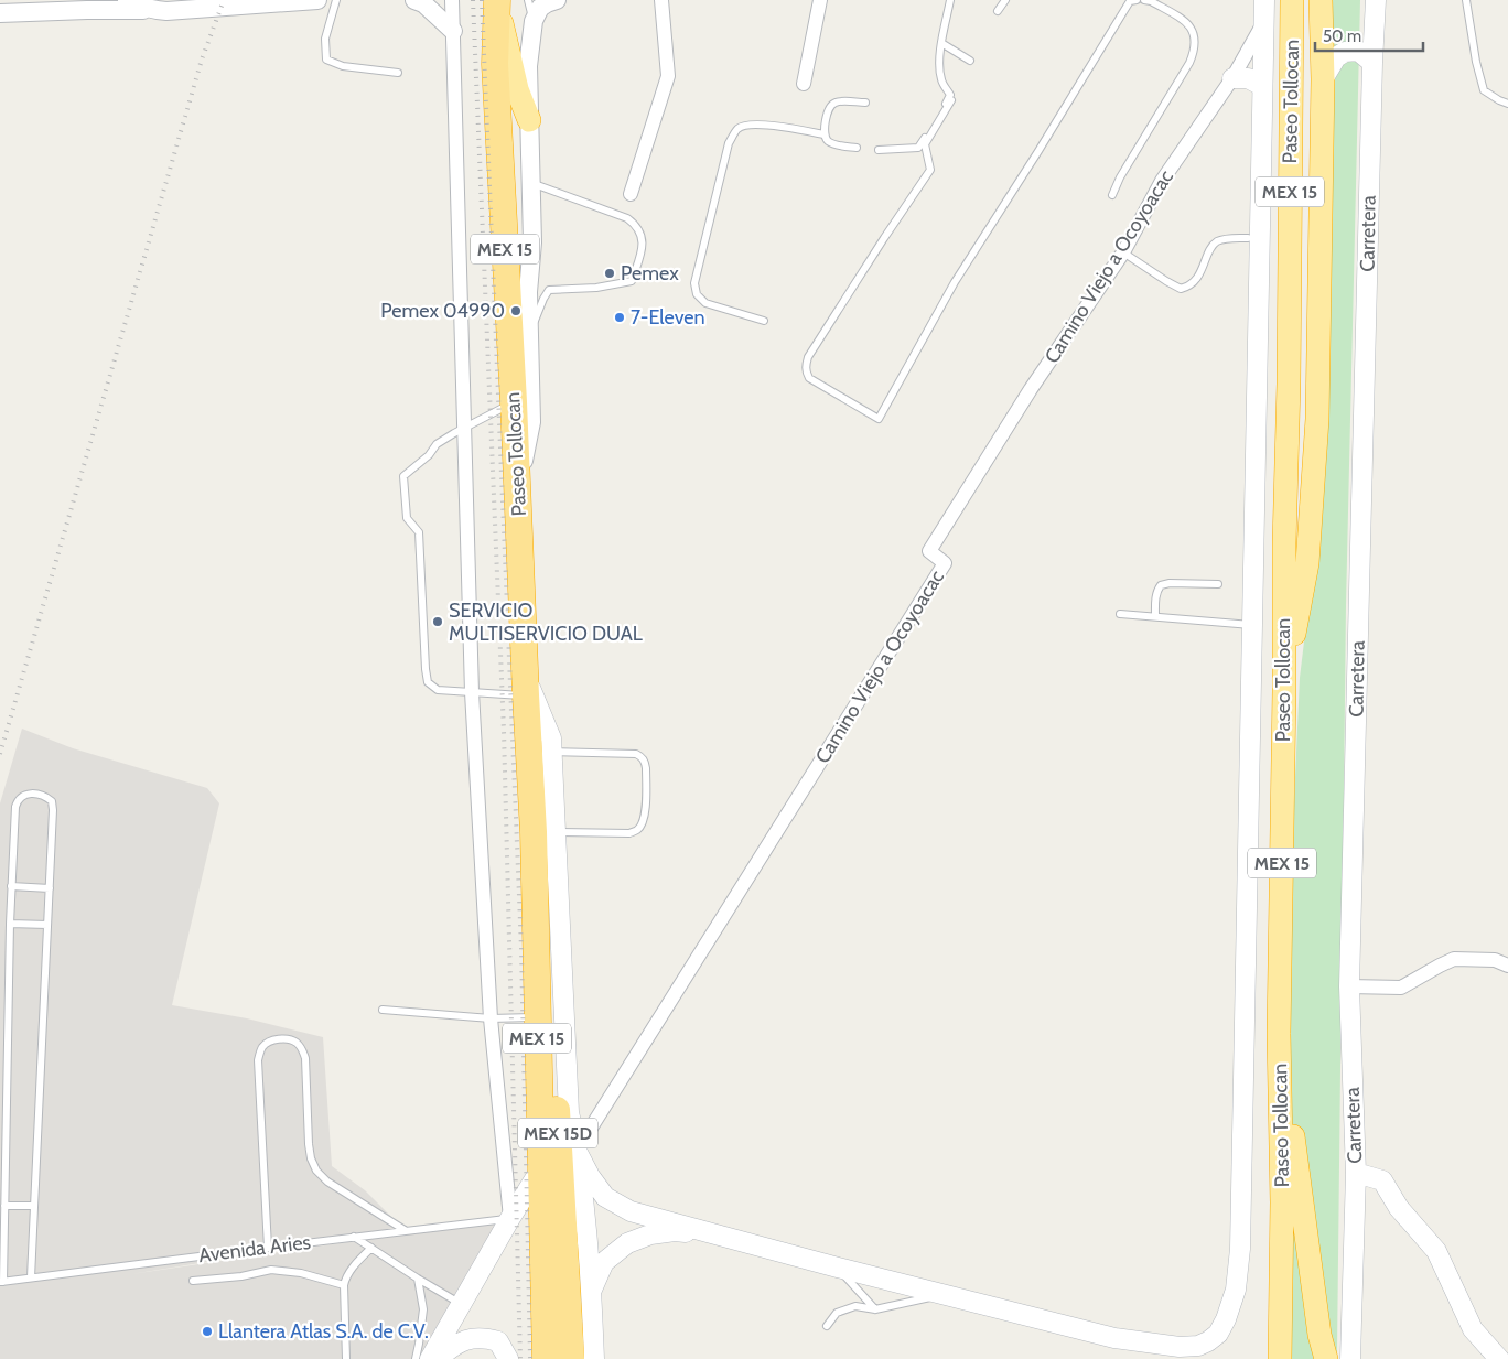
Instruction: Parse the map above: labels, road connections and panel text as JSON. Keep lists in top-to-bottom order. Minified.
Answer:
{"streets":{"highway":["Paseo Tollocan","MEX 15","MEX 15D"],"main road":["Carretera"],"street":["Camino Viejo a Ocoyoacac"],"lane":["Avenida Aries"]},"crossings":[["Paseo Tollocan","MEX 15"],["Paseo Tollocan","MEX 15D"],["MEX 15","MEX 15D"]],"places":["Pemex","Pemex 04990","7-Eleven","SERVICIO MULTISERVICIO DUAL","Llantera Atlas S.A. de C.V."],"scale_bar":"50 m"}
